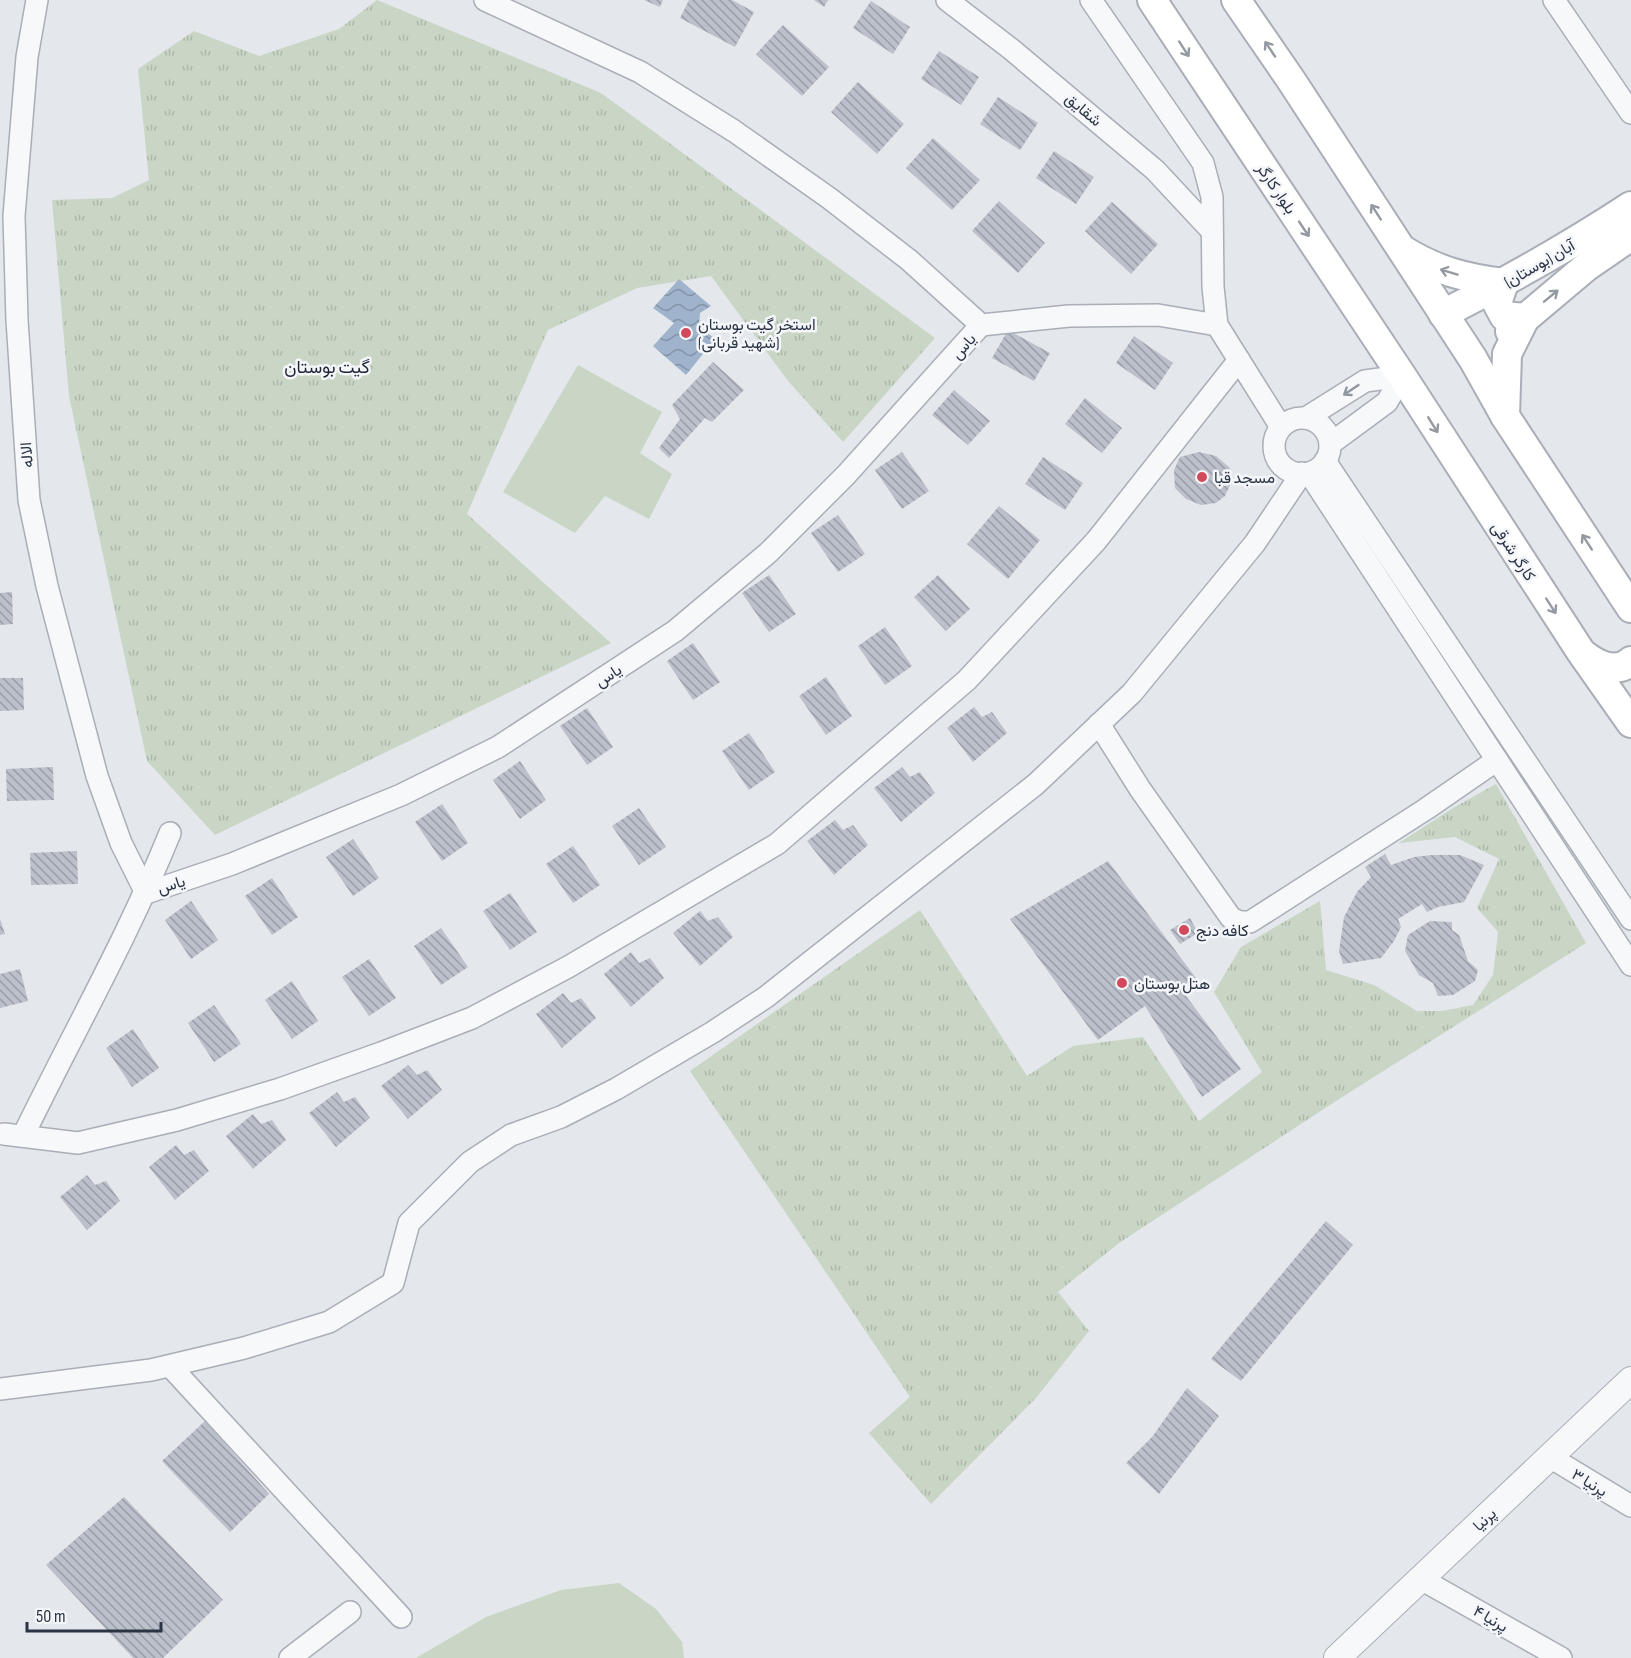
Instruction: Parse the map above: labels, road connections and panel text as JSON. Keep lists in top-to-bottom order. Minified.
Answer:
{"streets":{"main road":["بلوار کارگر","آبان (بوستان)","کارگر شرقی"],"street":["شقایق","یاس","الاله","پرنیا ۳","پرنیا","پرنیا ۴"]},"crossings":[["بلوار کارگر","کارگر شرقی"],["یاس","الاله"],["پرنیا ۳","پرنیا"],["پرنیا","پرنیا ۴"]],"districts":["گیت بوستان"],"places":["استخر گیت بوستان (شهید قربانی)","مسجد قبا","کافه دنج","هتل بوستان"],"scale_bar":"50 m"}
